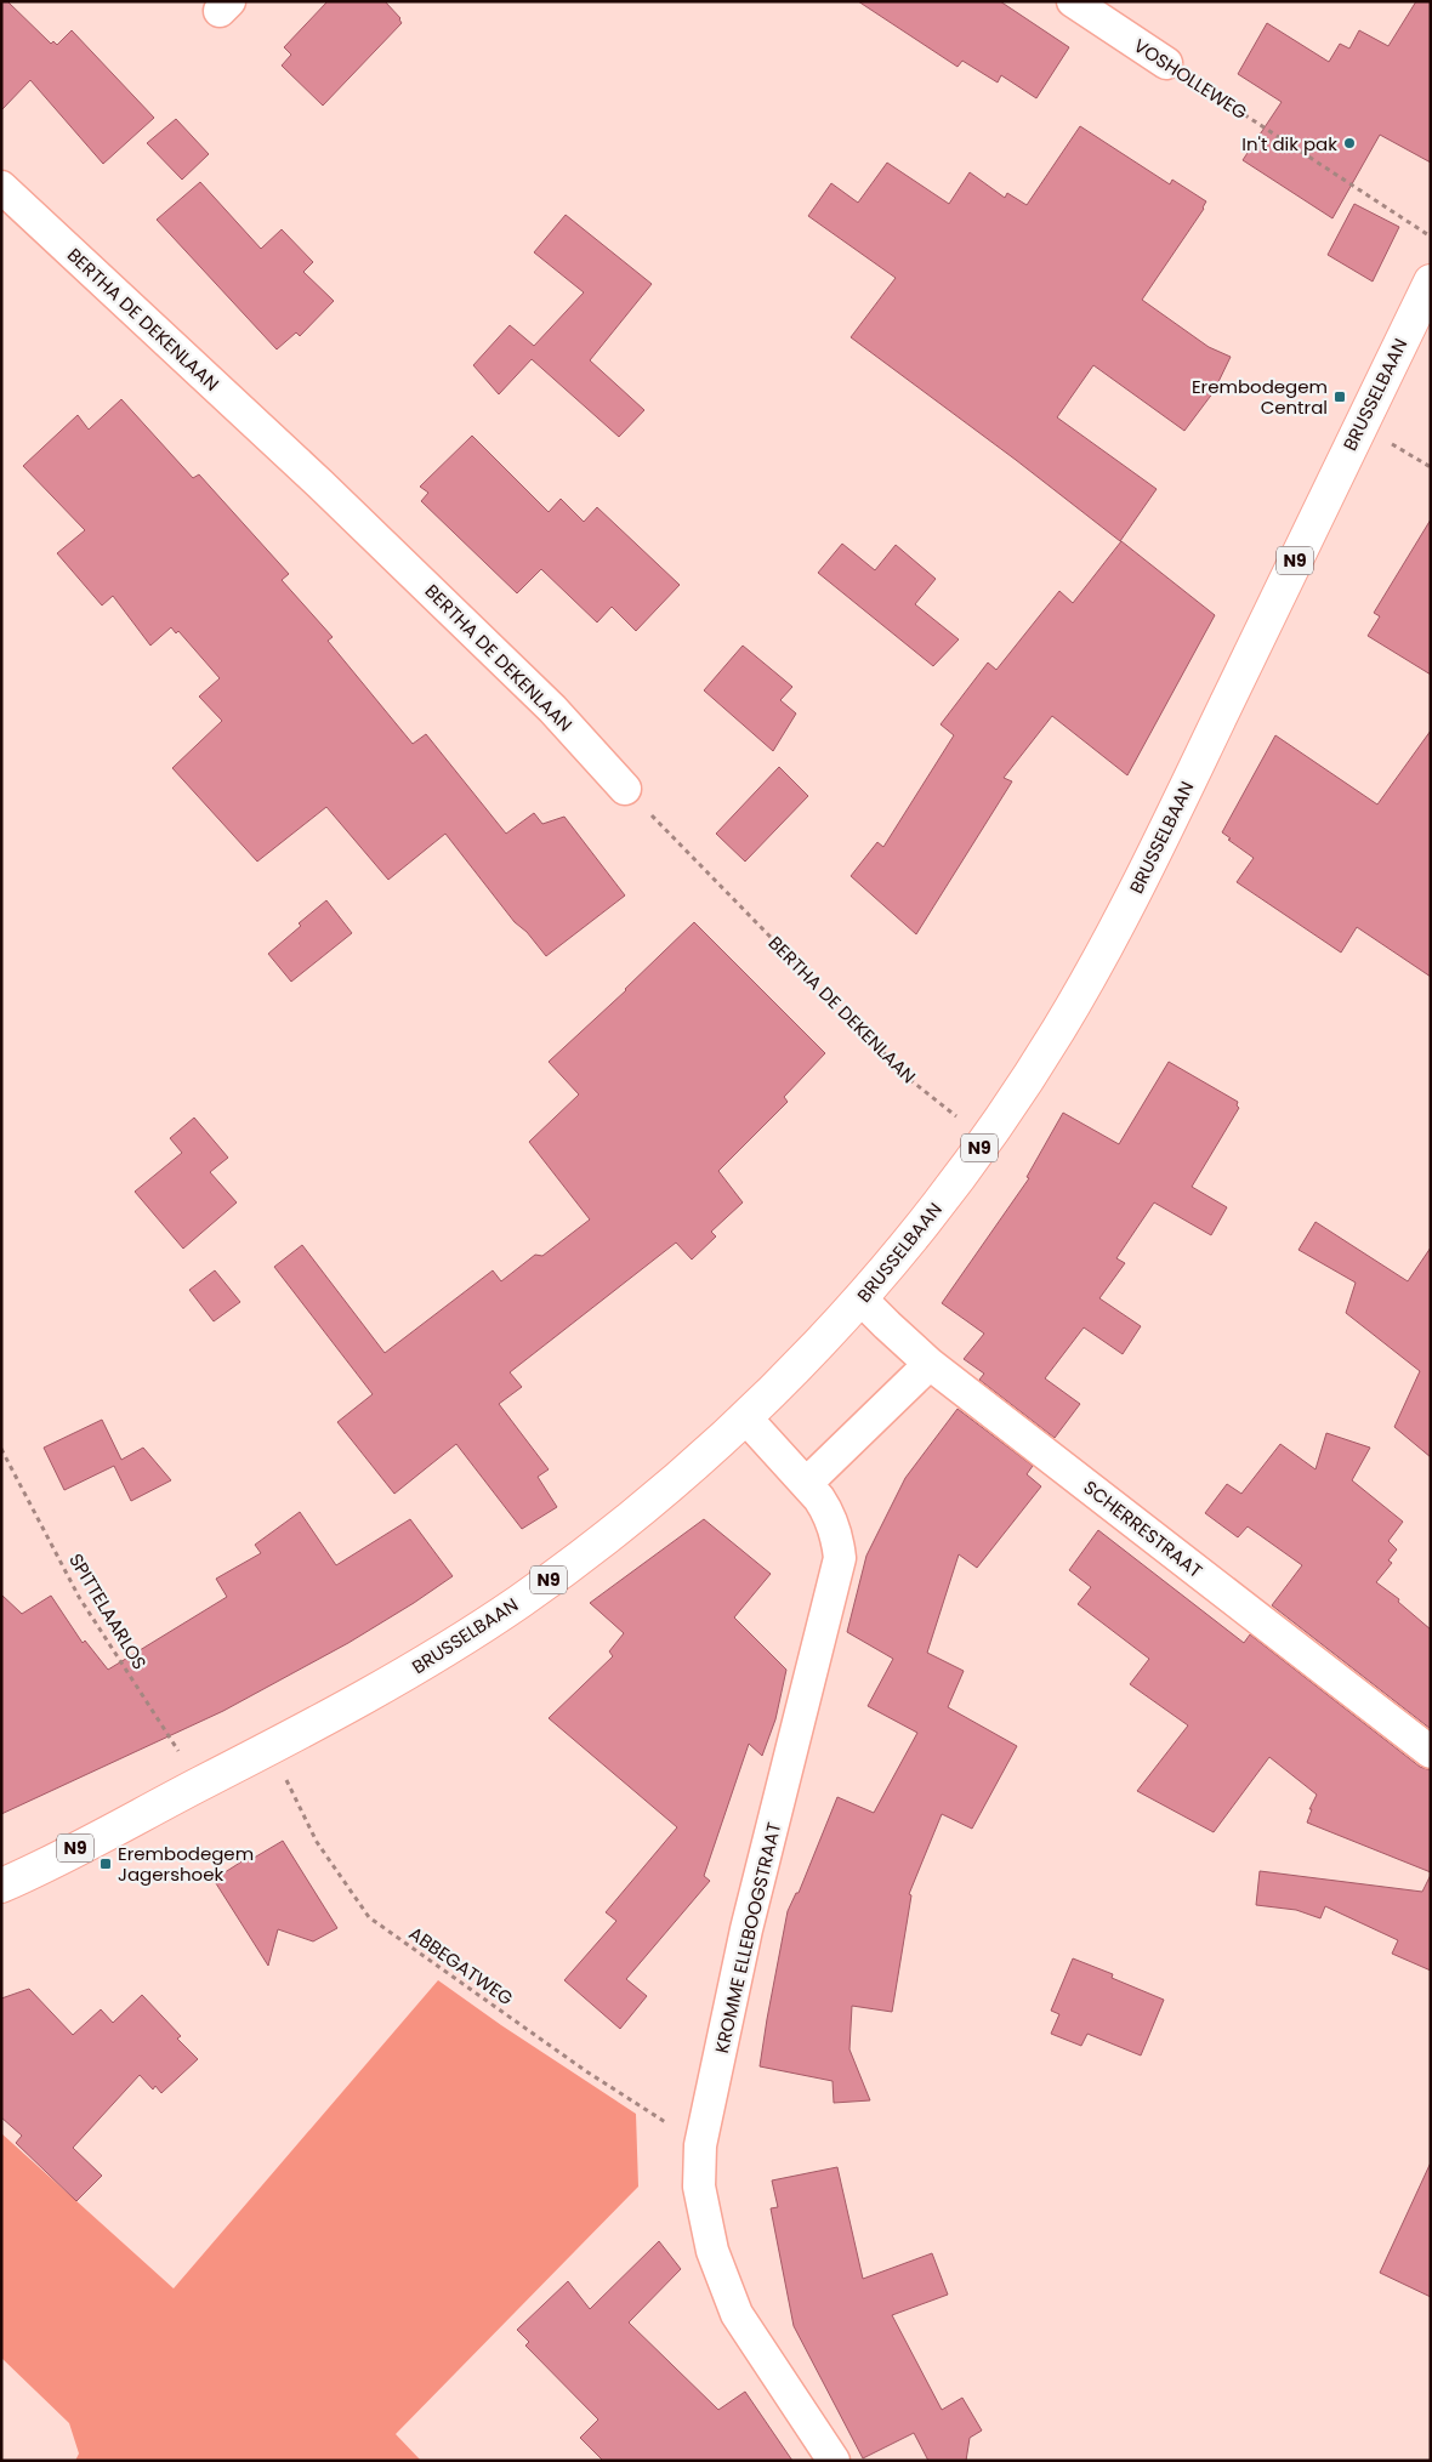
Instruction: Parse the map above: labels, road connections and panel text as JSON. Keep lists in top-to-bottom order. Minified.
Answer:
{"streets":{"main road":["BRUSSELBAAN","N9"],"street":["VOSHOLLEWEG","BERTHA DE DEKENLAAN","SCHERRESTRAAT","KROMME ELLEBOOGSTRAAT"],"path":["SPITTELAARLOS","ABBEGATWEG"]},"crossings":[["BERTHA DE DEKENLAAN","BRUSSELBAAN"],["BRUSSELBAAN","SCHERRESTRAAT"],["BRUSSELBAAN","SPITTELAARLOS"],["BRUSSELBAAN","KROMME ELLEBOOGSTRAAT"],["BRUSSELBAAN","ABBEGATWEG"],["KROMME ELLEBOOGSTRAAT","ABBEGATWEG"]],"places":{"other":["In't dik pak"],"transit":["Erembodegem Central","Erembodegem Jagershoek"]}}
